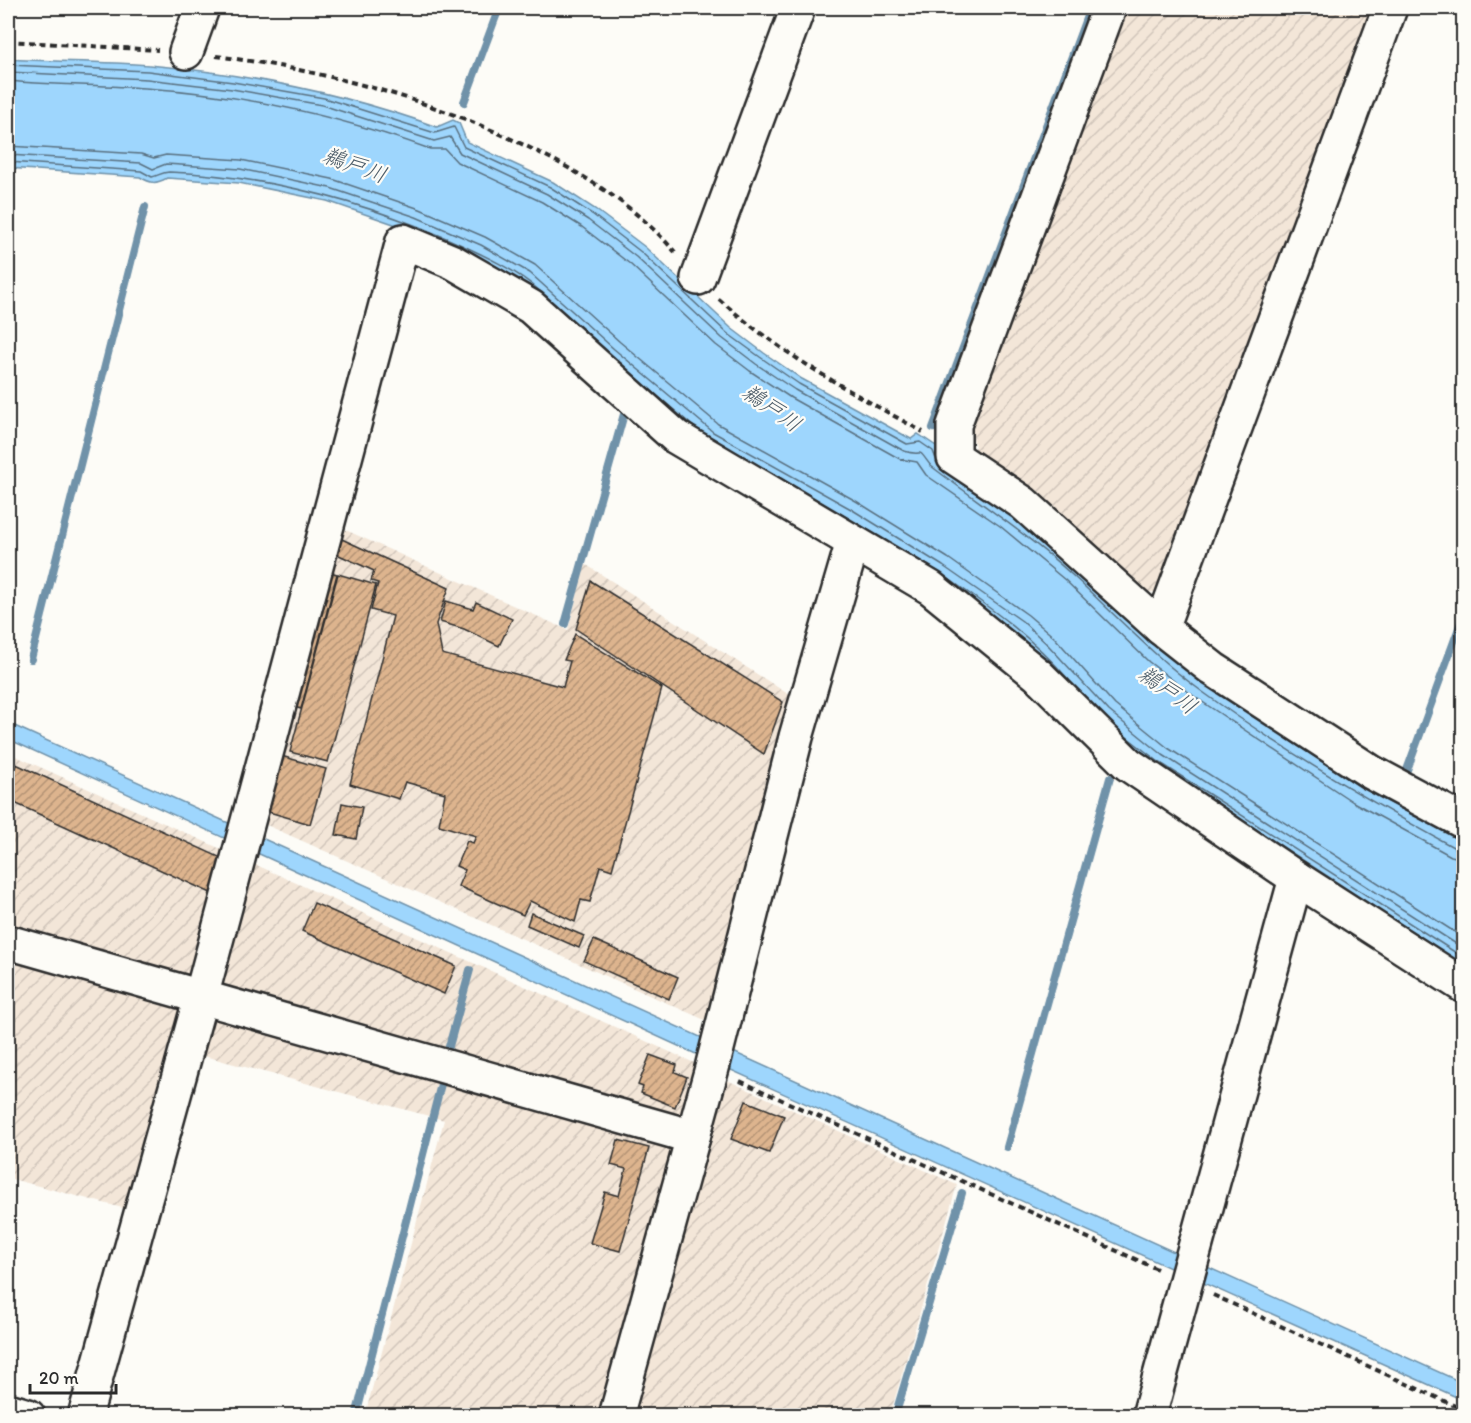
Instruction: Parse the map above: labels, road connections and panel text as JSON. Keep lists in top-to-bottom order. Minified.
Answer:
{"water":["鵜戸川"],"scale_bar":"20 m"}
